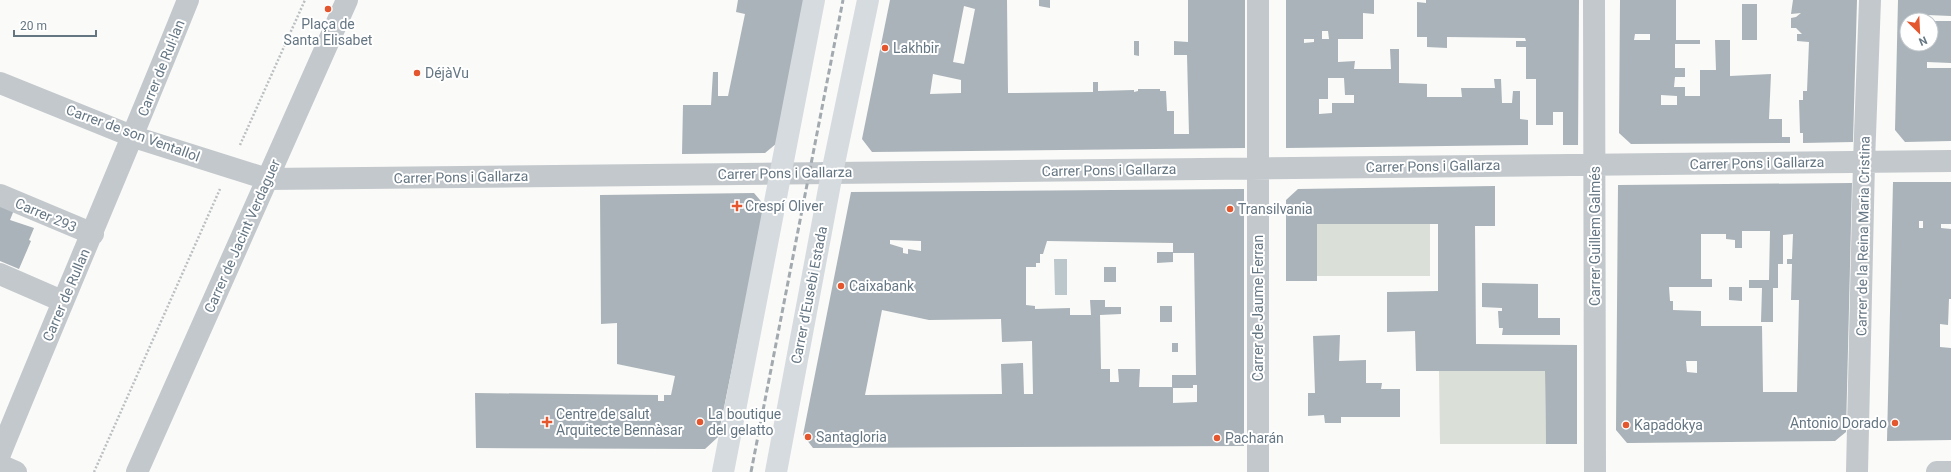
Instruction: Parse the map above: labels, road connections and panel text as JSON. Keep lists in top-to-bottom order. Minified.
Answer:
{"streets":{"main road":["Carrer d'Eusebi Estada"],"street":["Carrer de Rul·lan","Carrer de son Ventallol","Carrer Pons i Gallarza","Carrer 293","Carrer de Jacint Verdaguer","Carrer Guillem Galmés","Carrer de la Reina Maria Cristina","Carrer de Rullan","Carrer de Jaume Ferran"]},"crossings":[["Carrer de Rul·lan","Carrer de son Ventallol"],["Carrer de Rul·lan","Carrer de Rullan"],["Carrer de son Ventallol","Carrer Pons i Gallarza"],["Carrer de son Ventallol","Carrer de Jacint Verdaguer"],["Carrer de son Ventallol","Carrer de Rullan"],["Carrer Pons i Gallarza","Carrer de Jacint Verdaguer"],["Carrer Pons i Gallarza","Carrer Guillem Galmés"],["Carrer Pons i Gallarza","Carrer de la Reina Maria Cristina"],["Carrer Pons i Gallarza","Carrer d'Eusebi Estada"],["Carrer Pons i Gallarza","Carrer de Jaume Ferran"],["Carrer 293","Carrer de Rullan"]],"places":{"other":["Plaça de Santa Elisabet","Lakhbir","DéjàVu","Transilvania","Caixabank","La boutique del gelatto","Antonio Dorado","Kapadokya","Santagloria","Pacharán"],"health":["Crespí Oliver","Centre de salut Arquitecte Bennàsar"]},"scale_bar":"20 m","north":"bottom right"}
